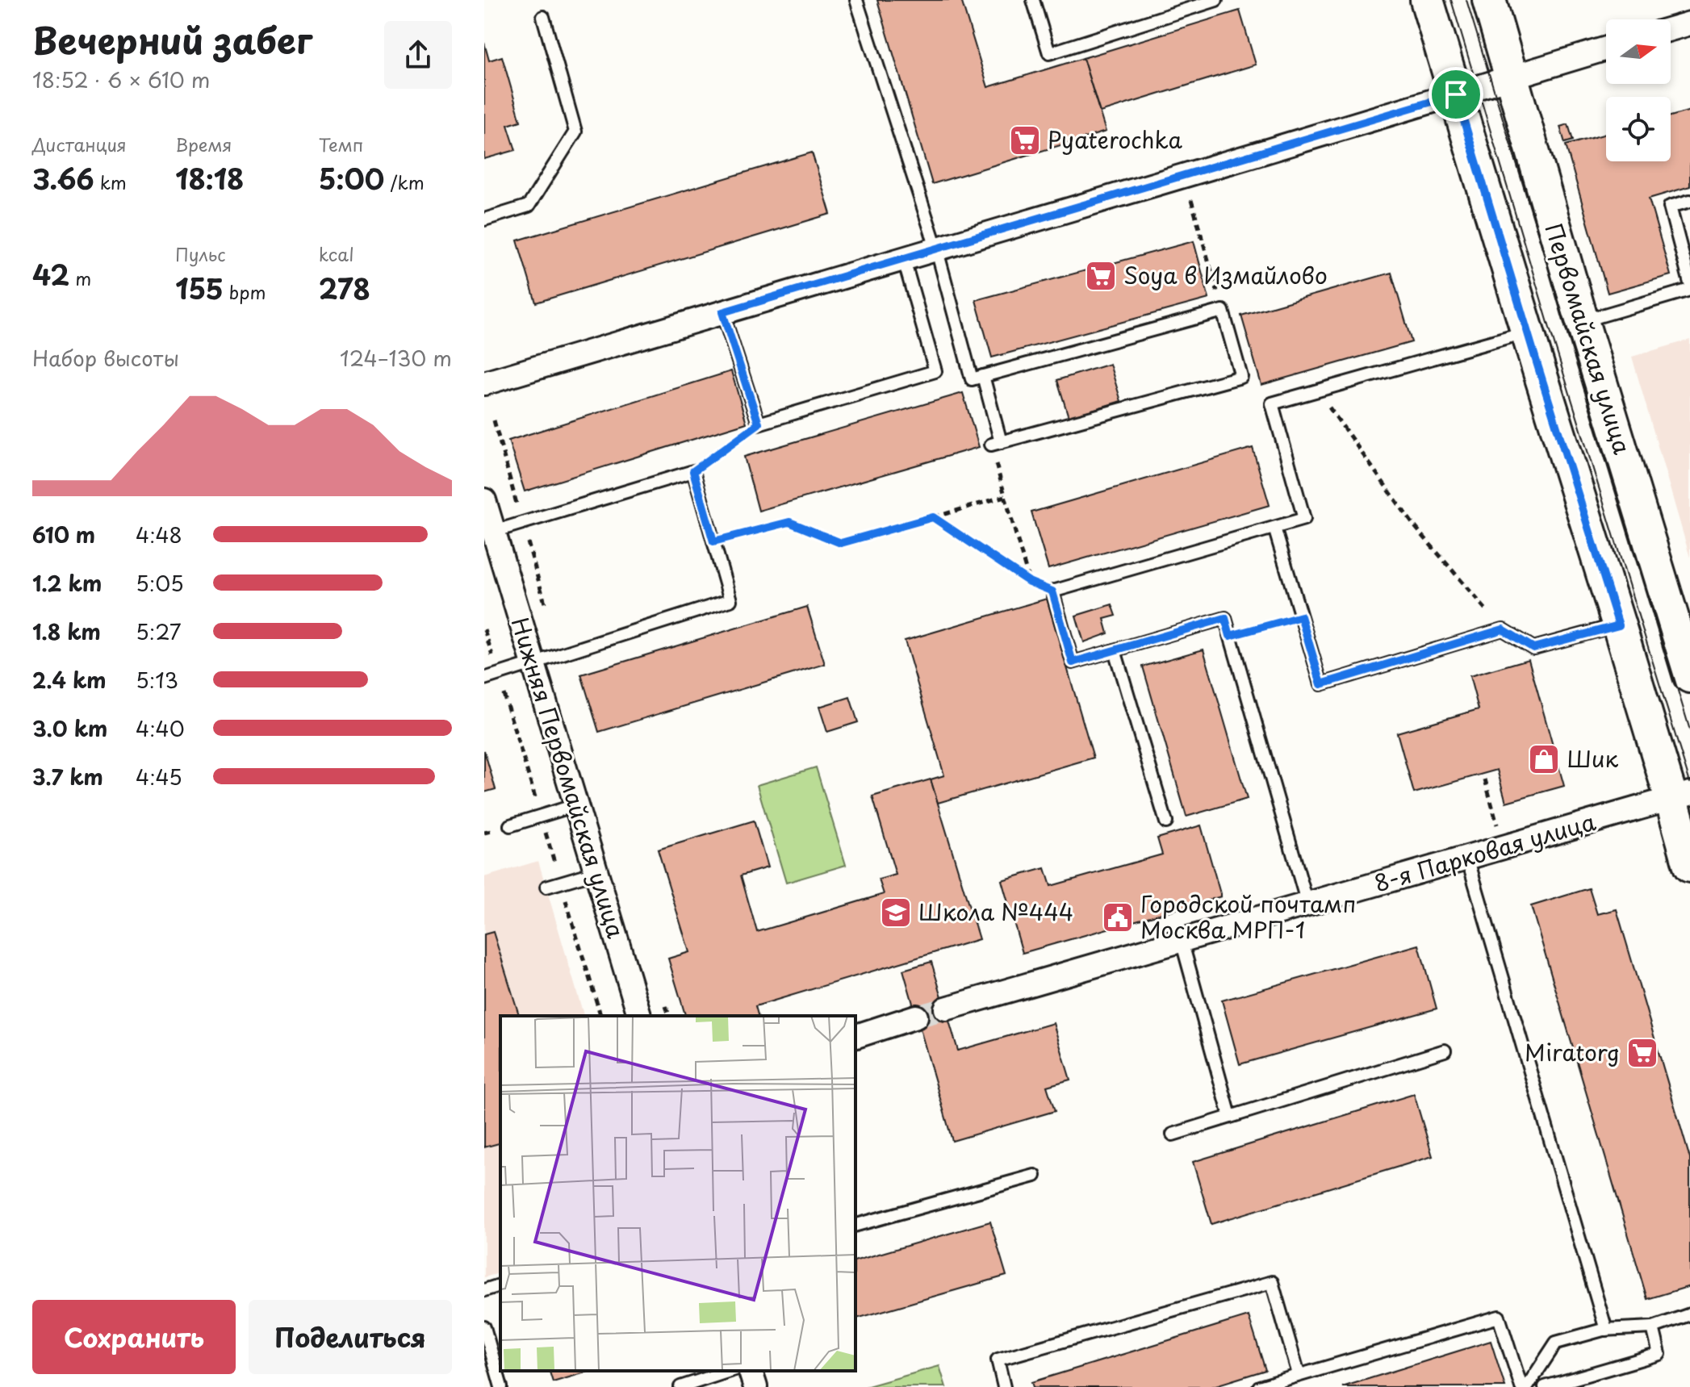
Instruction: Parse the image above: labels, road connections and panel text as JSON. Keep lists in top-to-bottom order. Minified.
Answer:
{"streets":{"main road":["Первомайская улица"],"street":["Нижняя Первомайская улица","8-я Парковая улица"]},"places":{"supermarket":["Pyaterochka","Soya в Измайлово","Miratorg"],"shop":["Шик"],"school or university":["Школа №444"],"public building":["Городской почтамп Москва МРП-1"]},"north":"right","page":{"heading":["Вечерний забег","18:52 · 6 × 610 m"],"stats":[["Дистанция","3.66 km"],["Время","18:18"],["Темп","5:00 /km"],["42 m"],["Пульс","155 bpm"],["kcal","278"]],"chart":["Набор высоты","124–130 m"],"list":[{"name":"610 m","note":"4:48"},{"name":"1.2 km","note":"5:05"},{"name":"1.8 km","note":"5:27"},{"name":"2.4 km","note":"5:13"},{"name":"3.0 km","note":"4:40"},{"name":"3.7 km","note":"4:45"}],"buttons":["Сохранить","Поделиться"]}}
